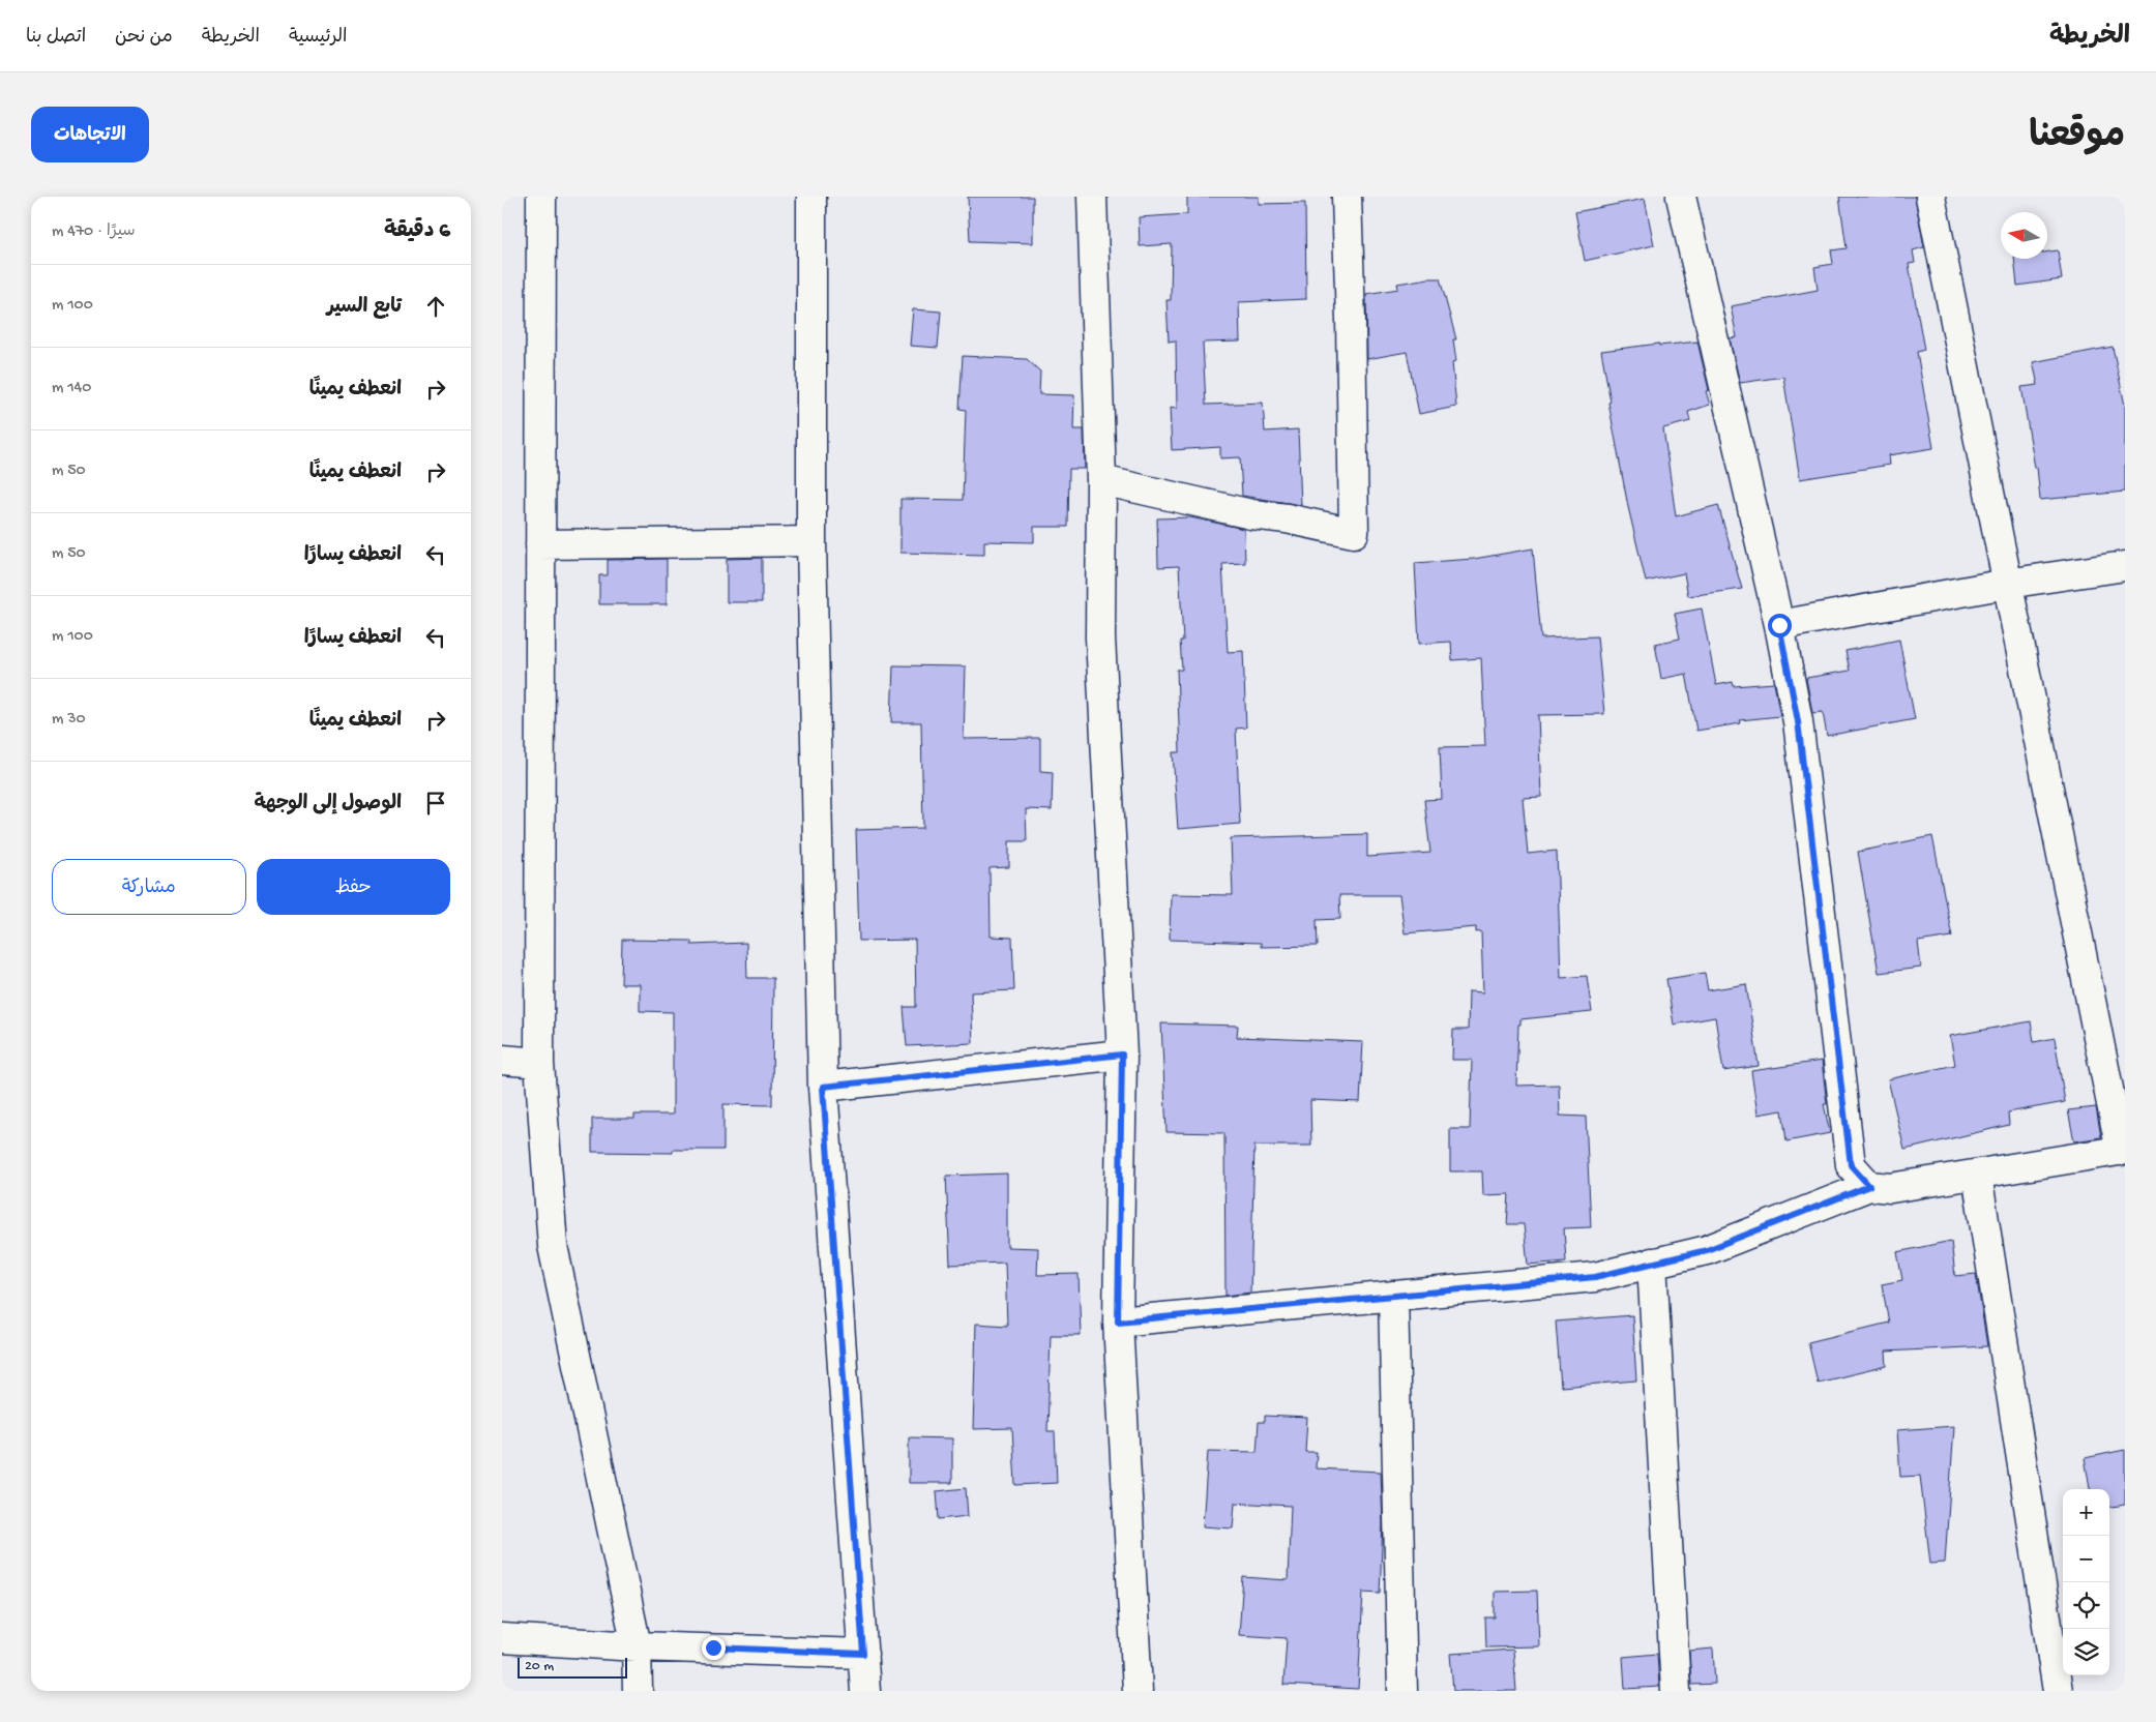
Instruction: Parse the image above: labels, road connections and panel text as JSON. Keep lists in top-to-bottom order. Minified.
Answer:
{"scale_bar":"20 m","north":"left","page":{"header":"الخريطة","nav":["الرئيسية","الخريطة","من نحن","اتصل بنا"],"title":"موقعنا","buttons":["الاتجاهات",["حفظ","مشاركة"]],"heading":["6 دقيقة","سيرًا · 470 m"],"list":[["تابع السير","100 m"],["انعطف يمينًا","140 m"],["انعطف يمينًا","50 m"],["انعطف يسارًا","50 m"],["انعطف يسارًا","100 m"],["انعطف يمينًا","30 m"],"الوصول إلى الوجهة"],"map_buttons":["+","−"],"scale":"20 m"}}
